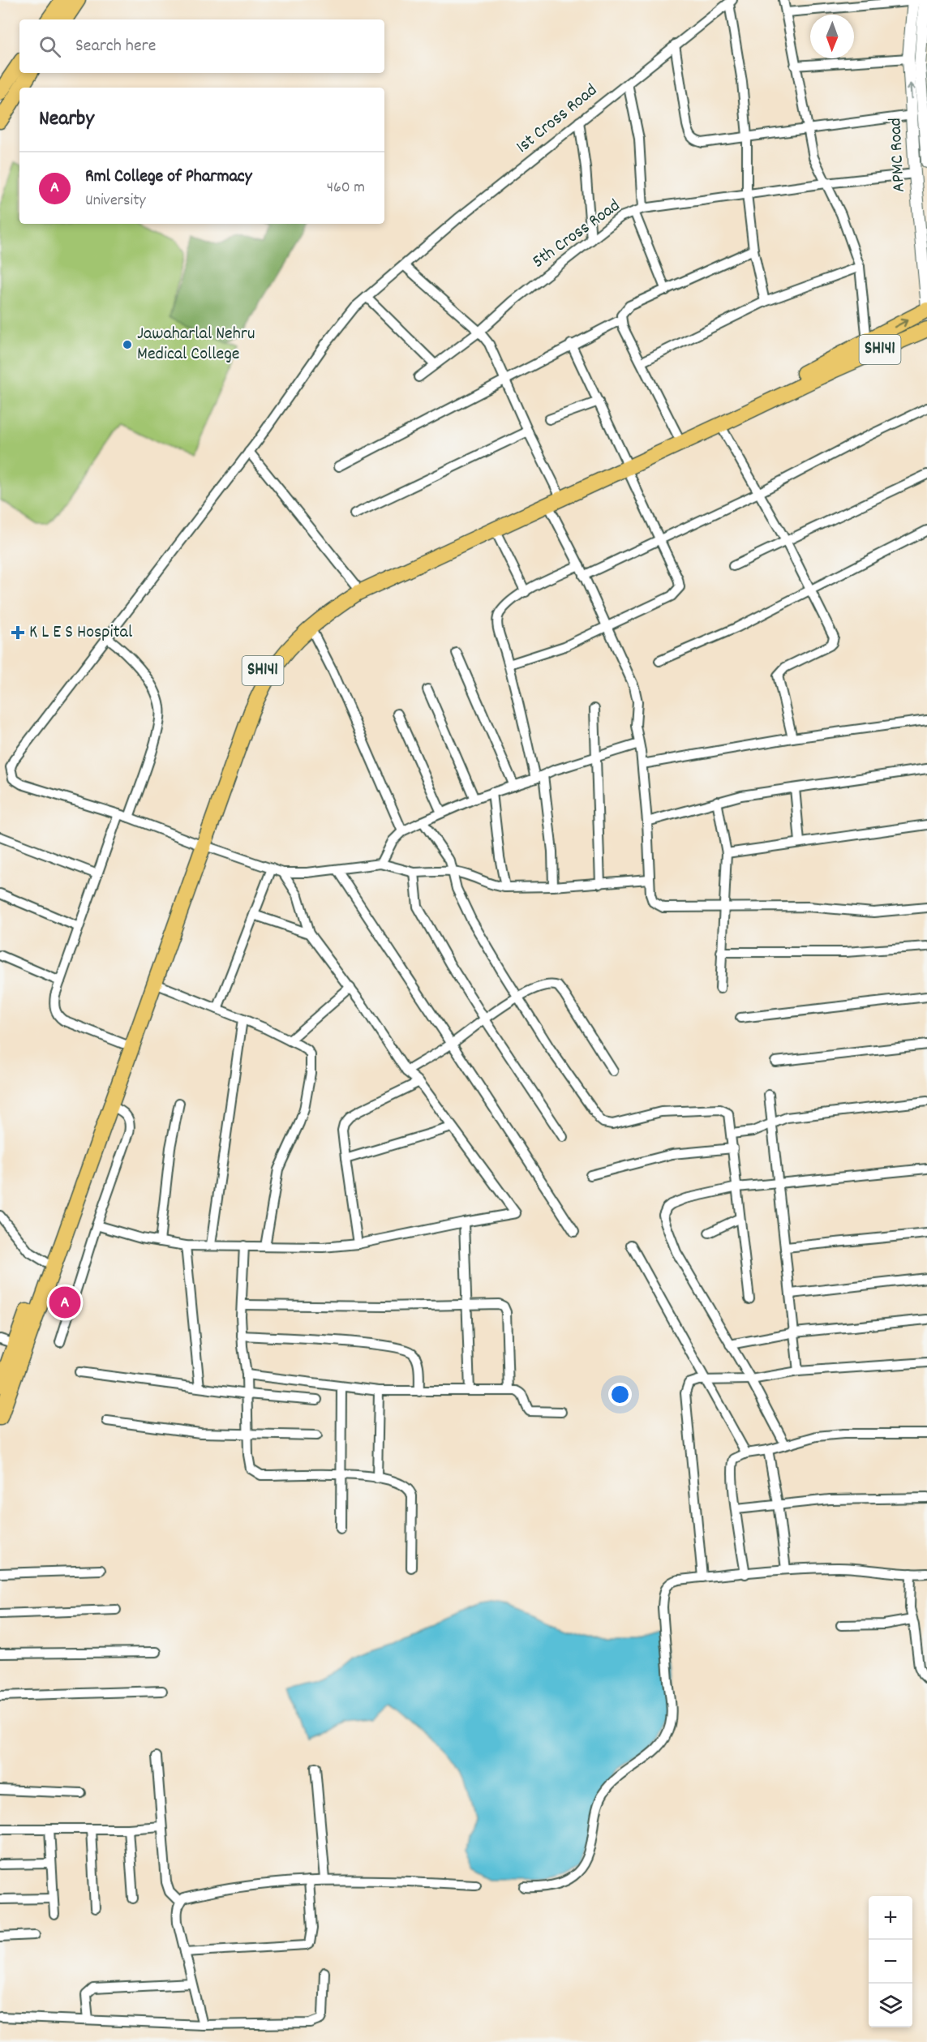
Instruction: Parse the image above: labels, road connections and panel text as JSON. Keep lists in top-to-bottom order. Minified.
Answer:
{"streets":{"main road":["SH141"],"street":["1st Cross Road","APMC Road","5th Cross Road"]},"crossings":[["1st Cross Road","SH141"],["APMC Road","5th Cross Road"],["APMC Road","SH141"]],"places":{"other":["Jawaharlal Nehru Medical College"],"health":["K L E S Hospital"]},"north":"bottom","page":{"search":"Search here","heading":"Nearby","list":[{"mark":"A","name":"Rml College of Pharmacy","note":"University","value":"460 m"}],"pins":"A","map_buttons":["+","−"]}}
